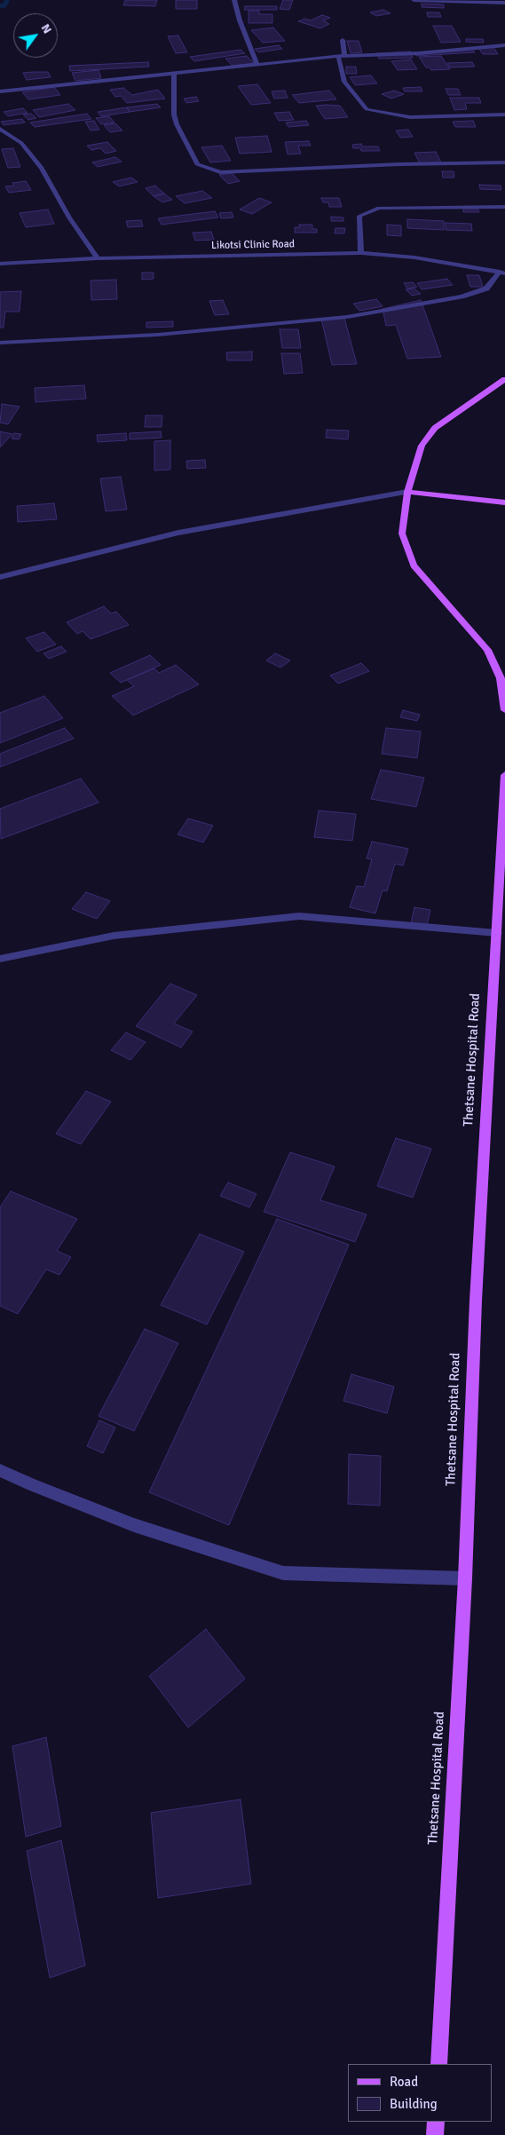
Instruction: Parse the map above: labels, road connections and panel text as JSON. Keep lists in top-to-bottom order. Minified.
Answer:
{"streets":{"main road":["Thetsane Hospital Road"],"street":["Likotsi Clinic Road"]},"legend":["Road","Building"],"north":"top right"}
